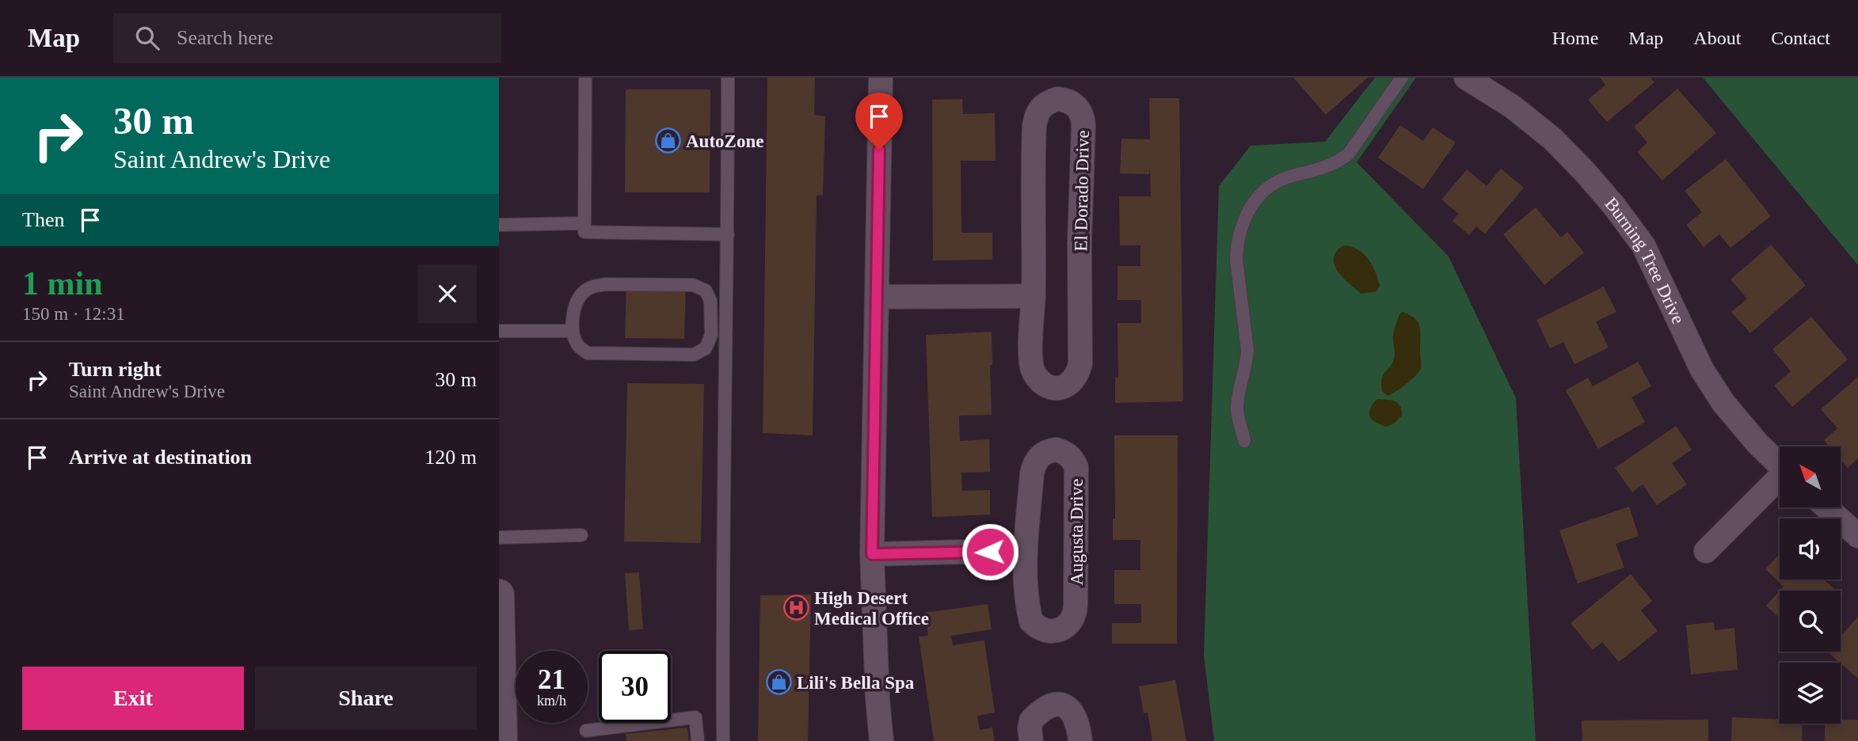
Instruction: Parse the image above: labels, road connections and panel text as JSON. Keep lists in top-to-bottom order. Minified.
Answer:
{"streets":{"street":["El Dorado Drive","Burning Tree Drive","Augusta Drive"]},"places":{"shop":["AutoZone","Lili's Bella Spa"],"hospital":["High Desert Medical Office"]},"north":"top left","page":{"header":"Map","search":"Search here","nav":["Home","Map","About","Contact"],"turn":["30 m","Saint Andrew's Drive"],"then":"Then","heading":["1 min","150 m · 12:31"],"list":[{"name":"Turn right","note":"Saint Andrew's Drive","value":"30 m"},{"name":"Arrive at destination","value":"120 m"}],"speed":"21 km/h","limit":"30","buttons":["Exit","Share"]}}
